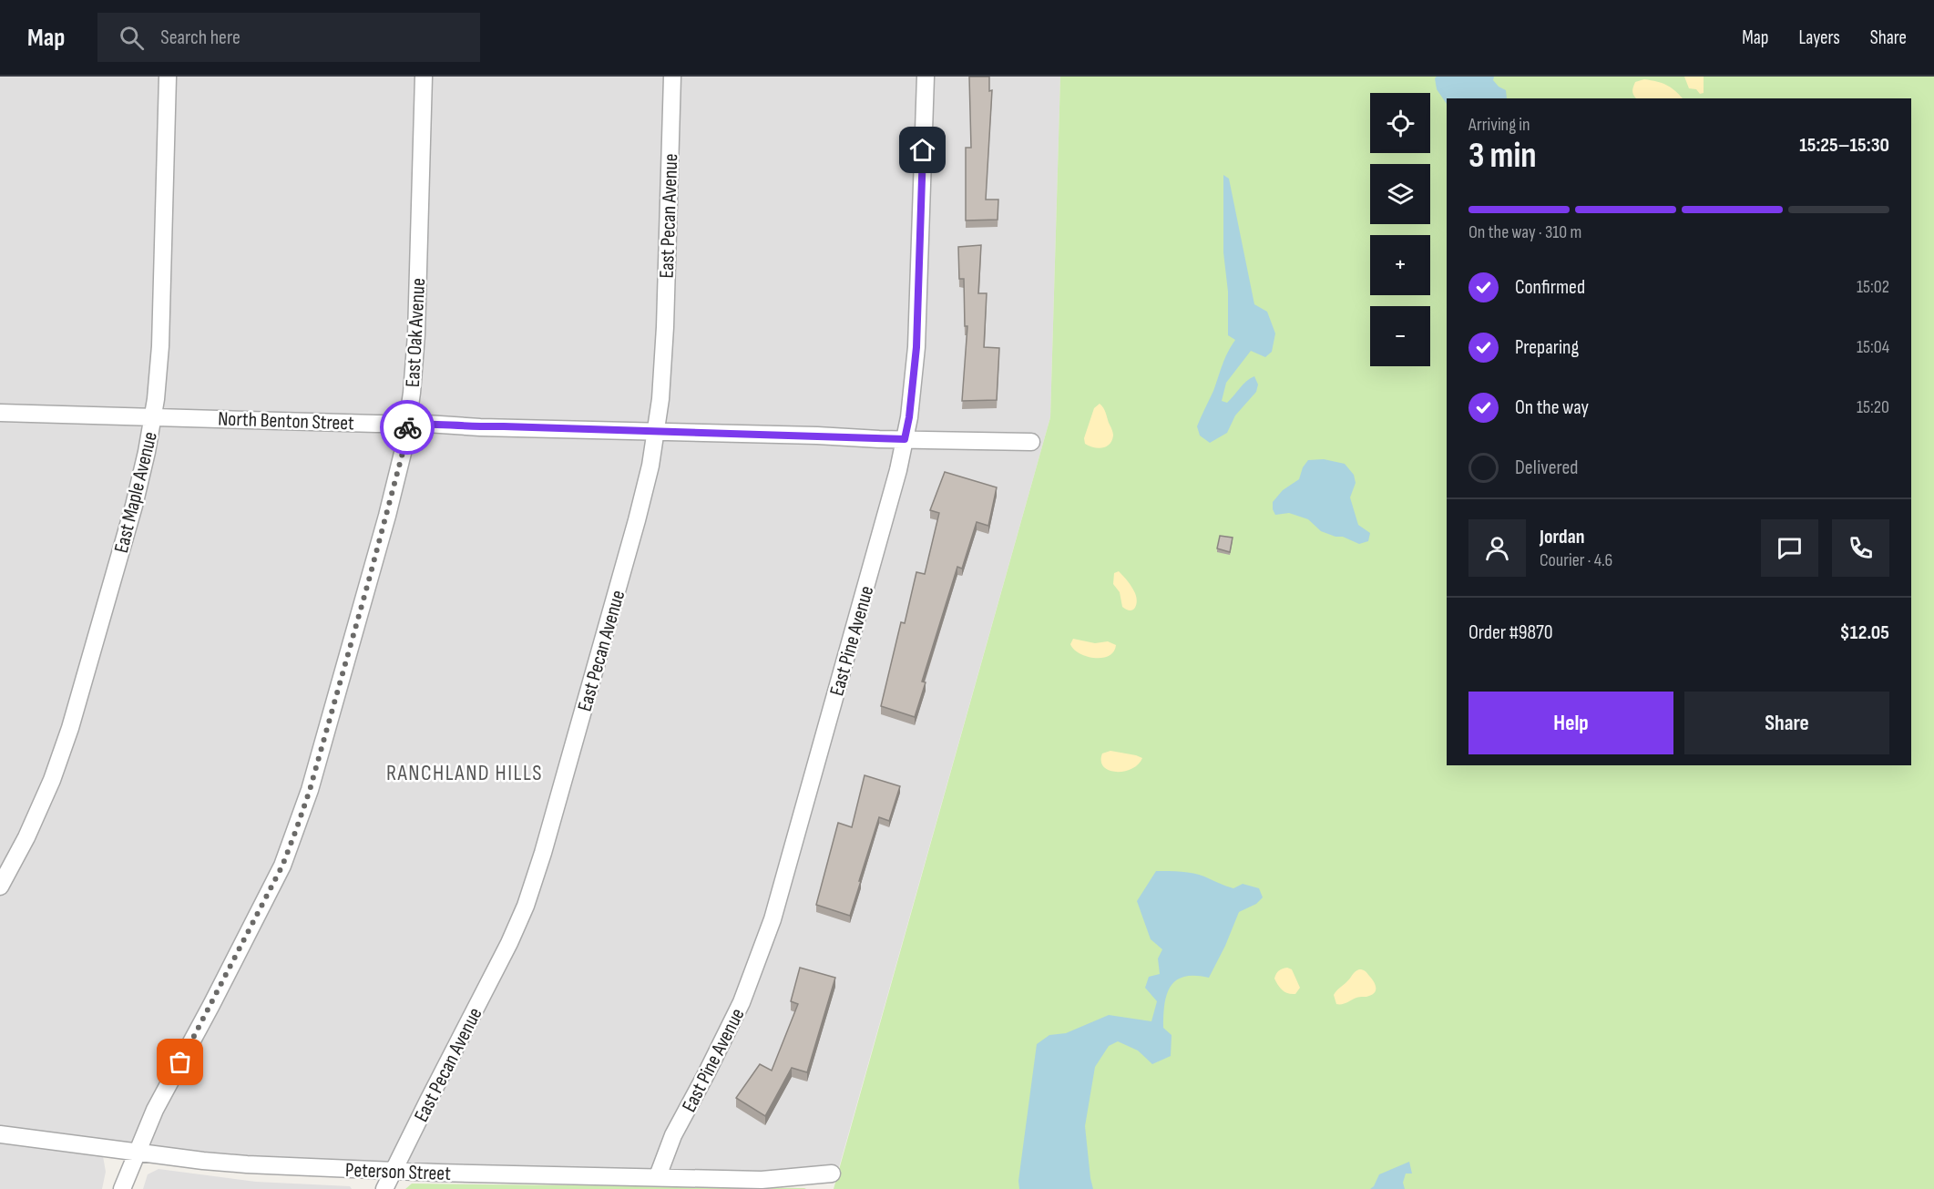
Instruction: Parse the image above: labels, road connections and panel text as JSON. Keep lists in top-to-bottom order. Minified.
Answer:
{"streets":{"street":["East Pecan Avenue","East Oak Avenue","North Benton Street","East Maple Avenue","East Pine Avenue","Peterson Street"]},"crossings":[["East Pecan Avenue","North Benton Street"],["East Pecan Avenue","Peterson Street"],["East Oak Avenue","North Benton Street"],["East Oak Avenue","Peterson Street"],["North Benton Street","East Maple Avenue"],["North Benton Street","East Pine Avenue"],["East Pine Avenue","Peterson Street"]],"districts":["RANCHLAND HILLS"],"page":{"header":"Map","search":"Search here","nav":["Map","Layers","Share"],"map_buttons":["+","−"],"heading":["3 min","Arriving in","15:25–15:30"],"panel":["Jordan","Courier · 4.6","Order #9870","$12.05"],"bar":"On the way · 310 m","list":[["Confirmed","15:02"],["Preparing","15:04"],["On the way","15:20"],"Delivered"],"buttons":["Help","Share"]}}
